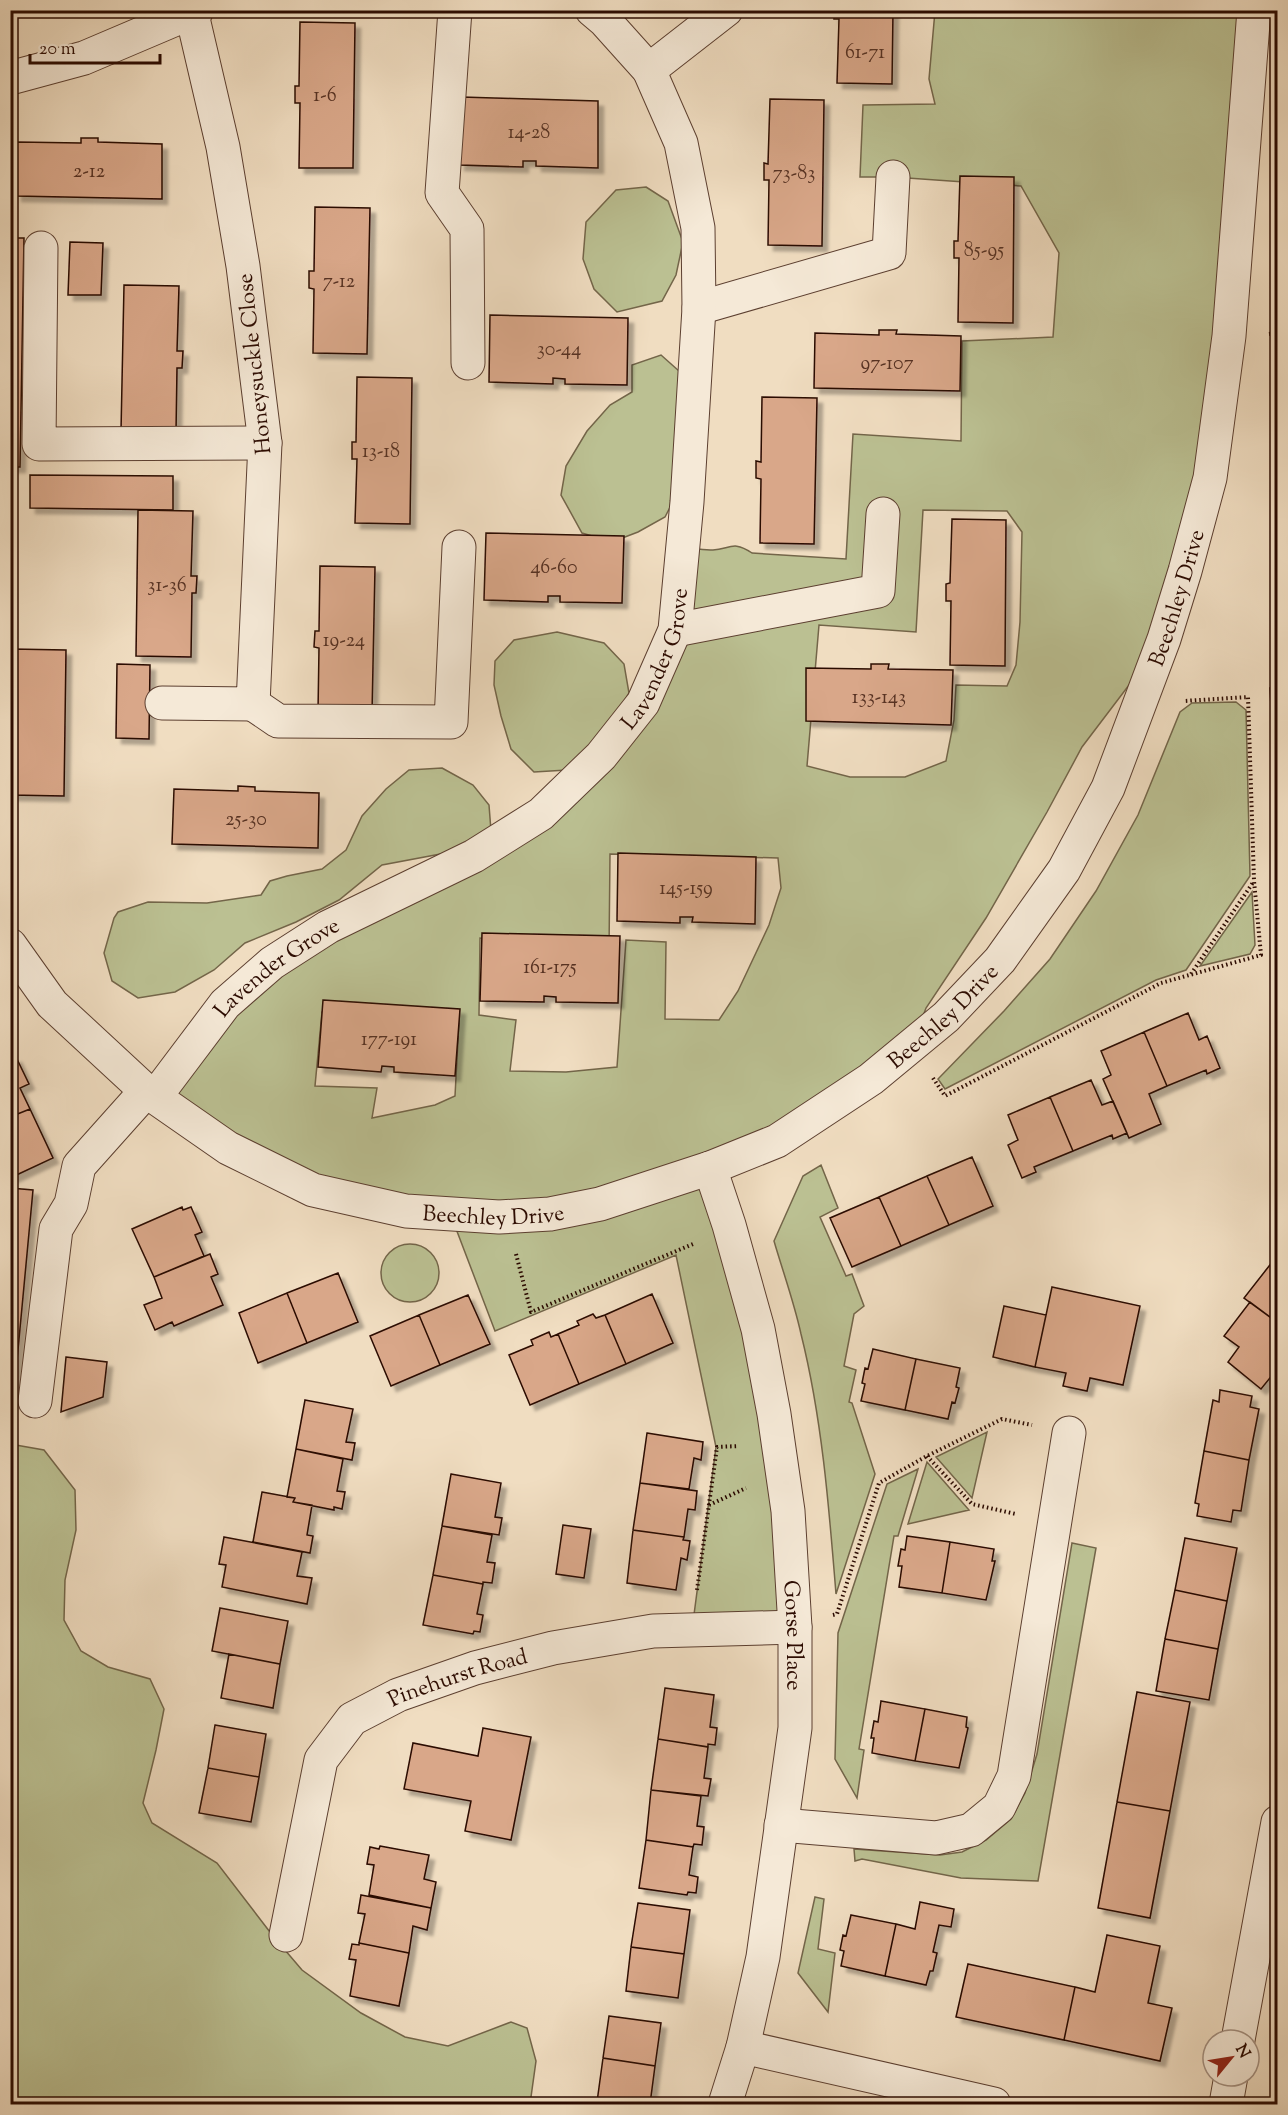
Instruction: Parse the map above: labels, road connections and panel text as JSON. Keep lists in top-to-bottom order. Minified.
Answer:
{"streets":{"street":["Honeysuckle Close","Beechley Drive","Lavender Grove","Gorse Place","Pinehurst Road"]},"crossings":[["Beechley Drive","Lavender Grove"],["Beechley Drive","Gorse Place"],["Gorse Place","Pinehurst Road"]],"house_numbers":["61-71","1-6","14-28","2-12","73-83","85-95","7-12","30-44","97-107","13-18","46-60","31-36","19-24","133-143","25-30","145-159","161-175","177-191"],"scale_bar":"20 m","north":"top right"}
